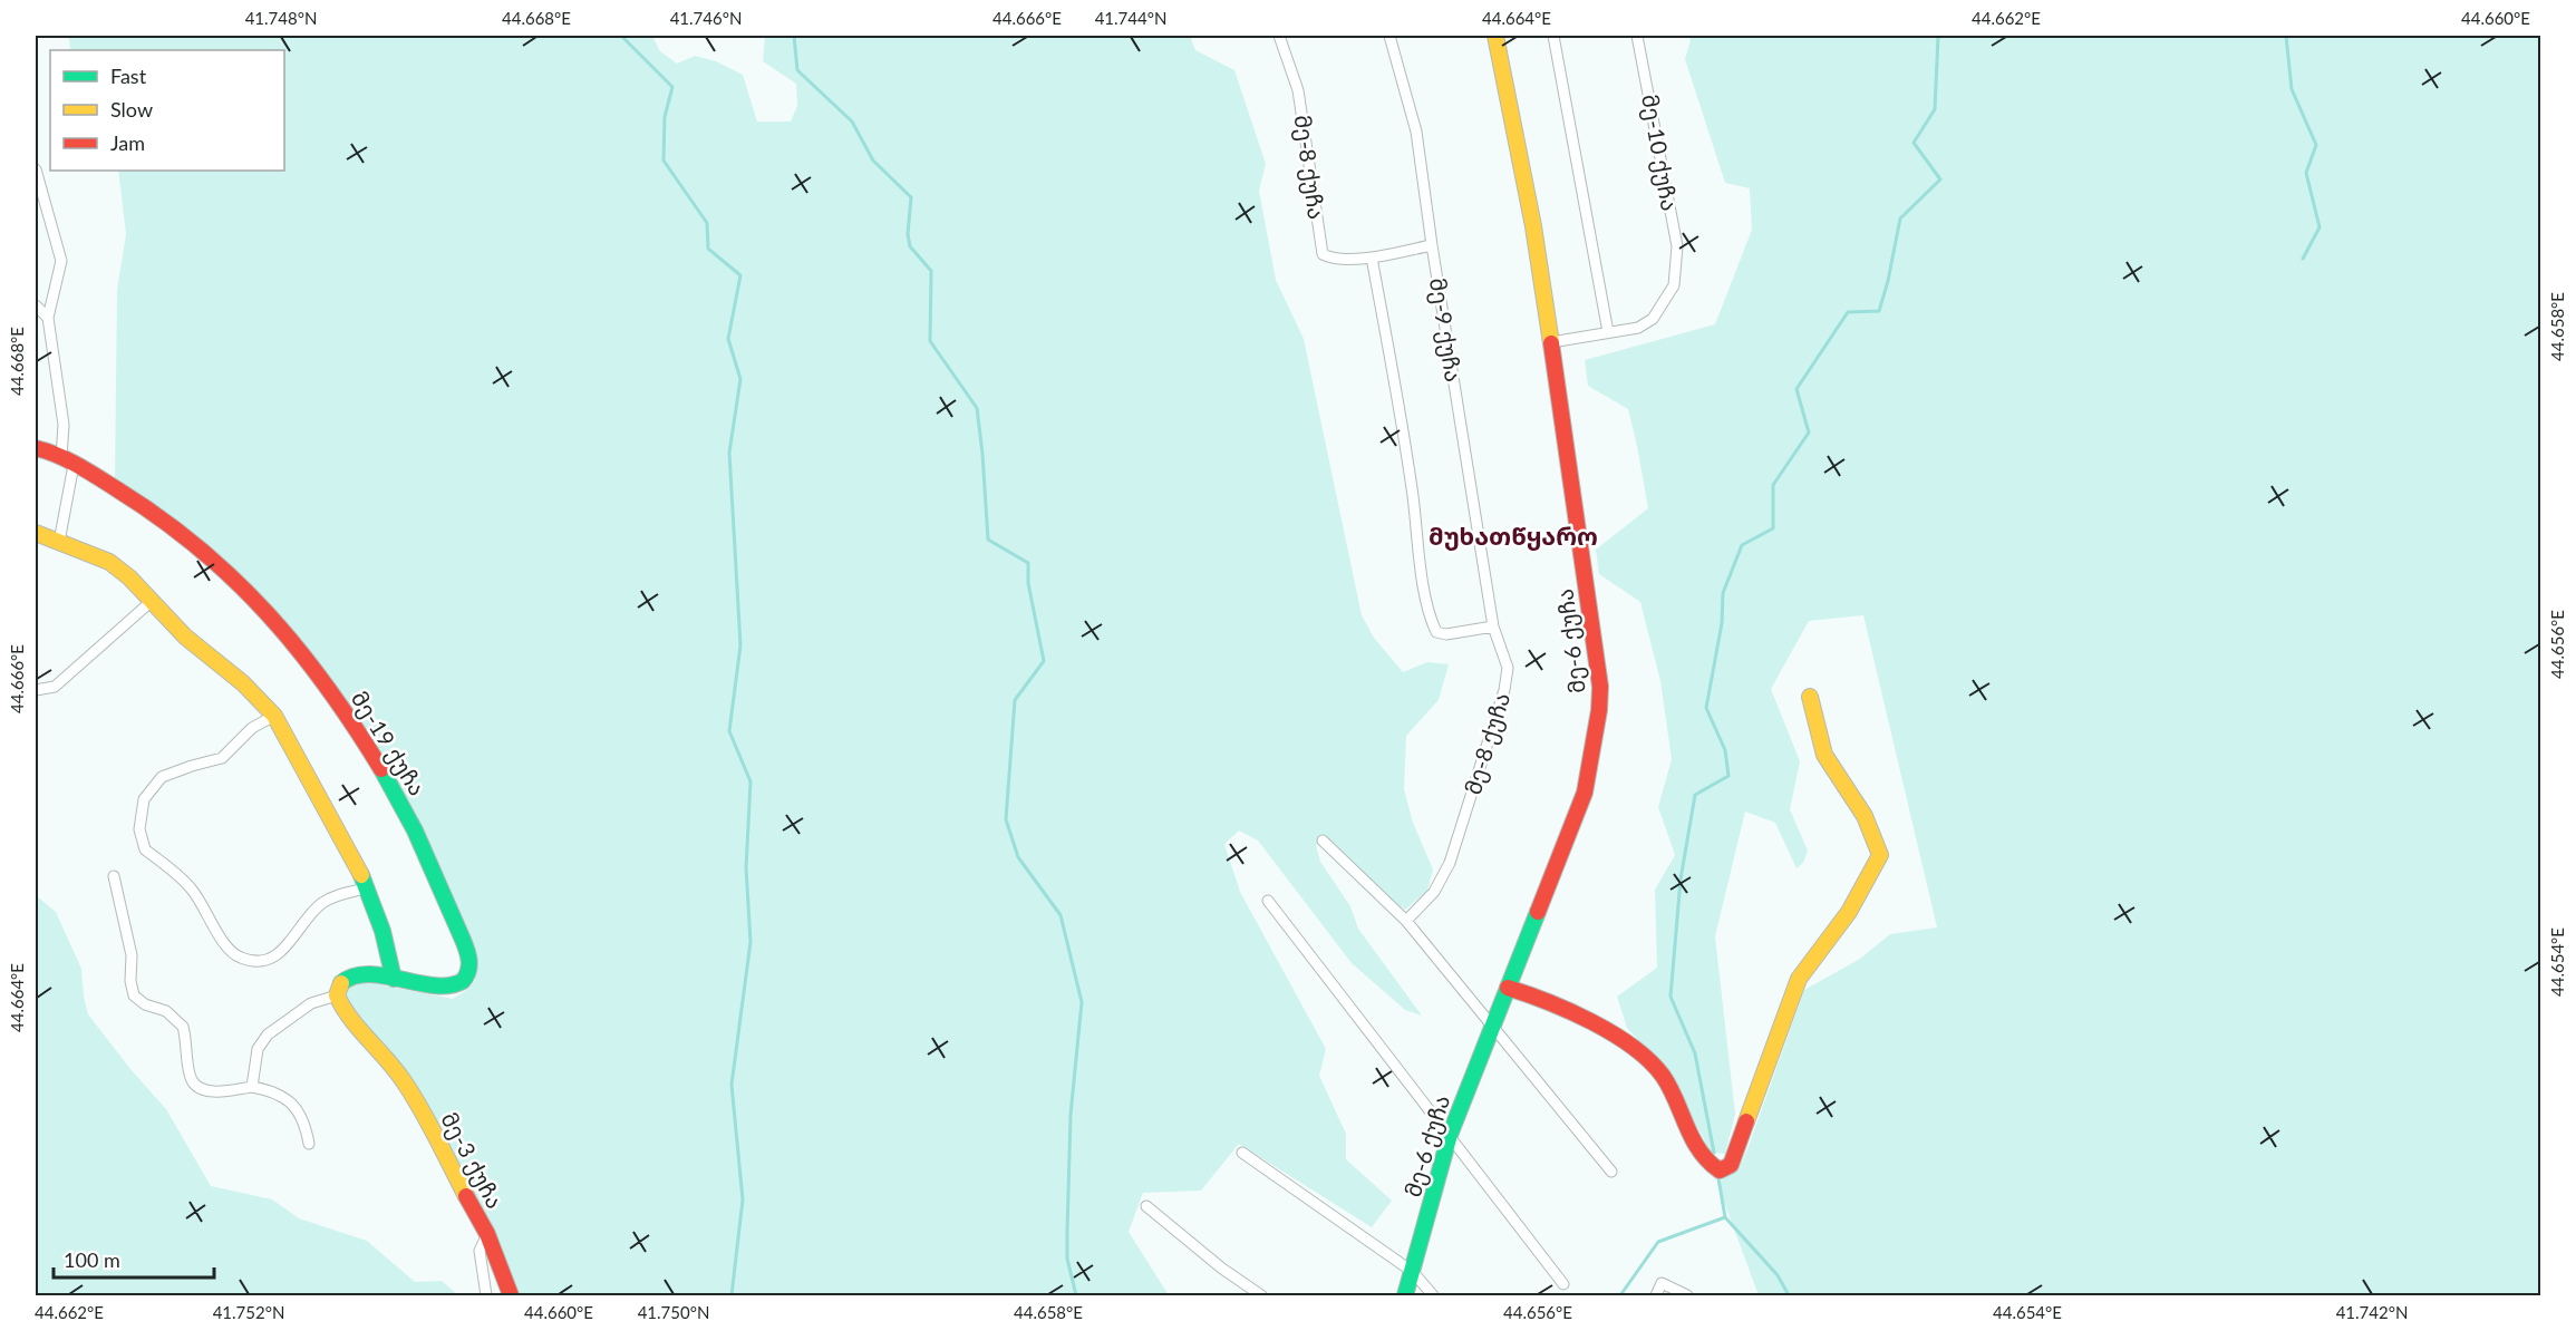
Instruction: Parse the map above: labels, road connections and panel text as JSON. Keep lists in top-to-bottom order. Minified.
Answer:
{"streets":{"street":["მე-10 ქუჩა","მე-8 ქუჩა","მე-9 ქუჩა","მე-6 ქუჩა","მე-19 ქუჩა","მე-3 ქუჩა"]},"crossings":[["მე-10 ქუჩა","მე-6 ქუჩა"],["მე-8 ქუჩა","მე-9 ქუჩა"],["მე-19 ქუჩა","მე-3 ქუჩა"]],"districts":["მუხათწყარო"],"legend":["Fast","Slow","Jam"],"scale_bar":"100 m","coordinates":["41.748°N","44.668°E","41.746°N","44.666°E","41.744°N","44.664°E","44.662°E","44.660°E","44.658°E","44.656°E","44.654°E","41.752°N","41.750°N","41.742°N"]}
